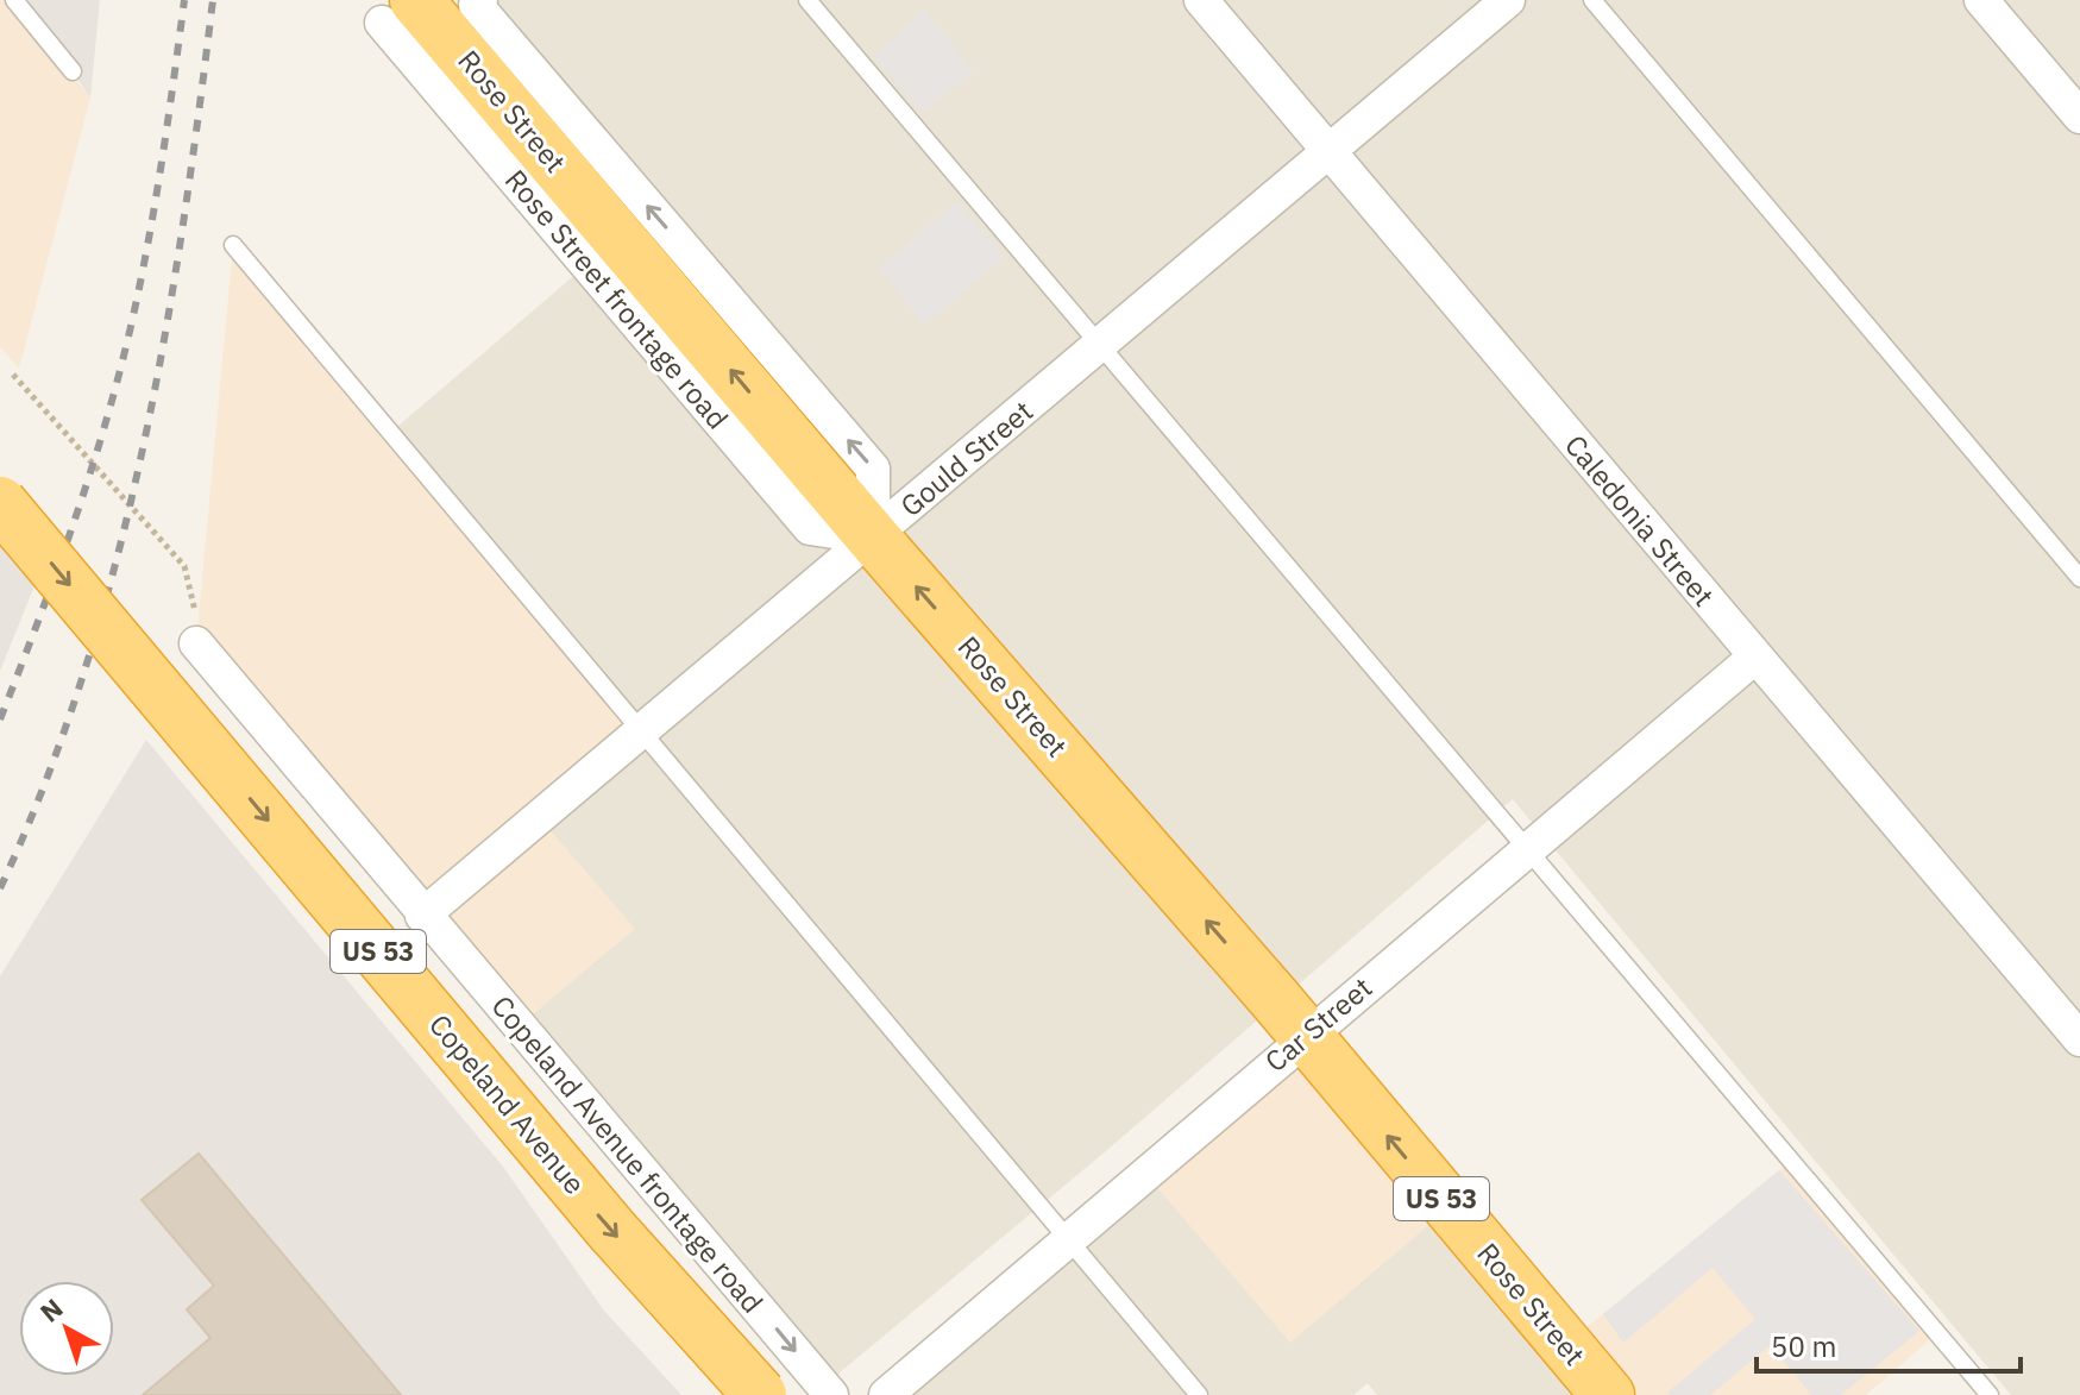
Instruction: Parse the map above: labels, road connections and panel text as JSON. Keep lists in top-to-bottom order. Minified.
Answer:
{"streets":{"highway":["Rose Street","US 53","Copeland Avenue"],"street":["Gould Street","Caledonia Street","Car Street","Copeland Avenue frontage road"]},"crossings":[["Rose Street","Gould Street"],["Rose Street","Car Street"],["Gould Street","Caledonia Street"],["Gould Street","Copeland Avenue frontage road"],["Caledonia Street","Car Street"]],"one_way":["Rose Street","Copeland Avenue","Copeland Avenue frontage road"],"scale_bar":"50 m","north":"top left"}
